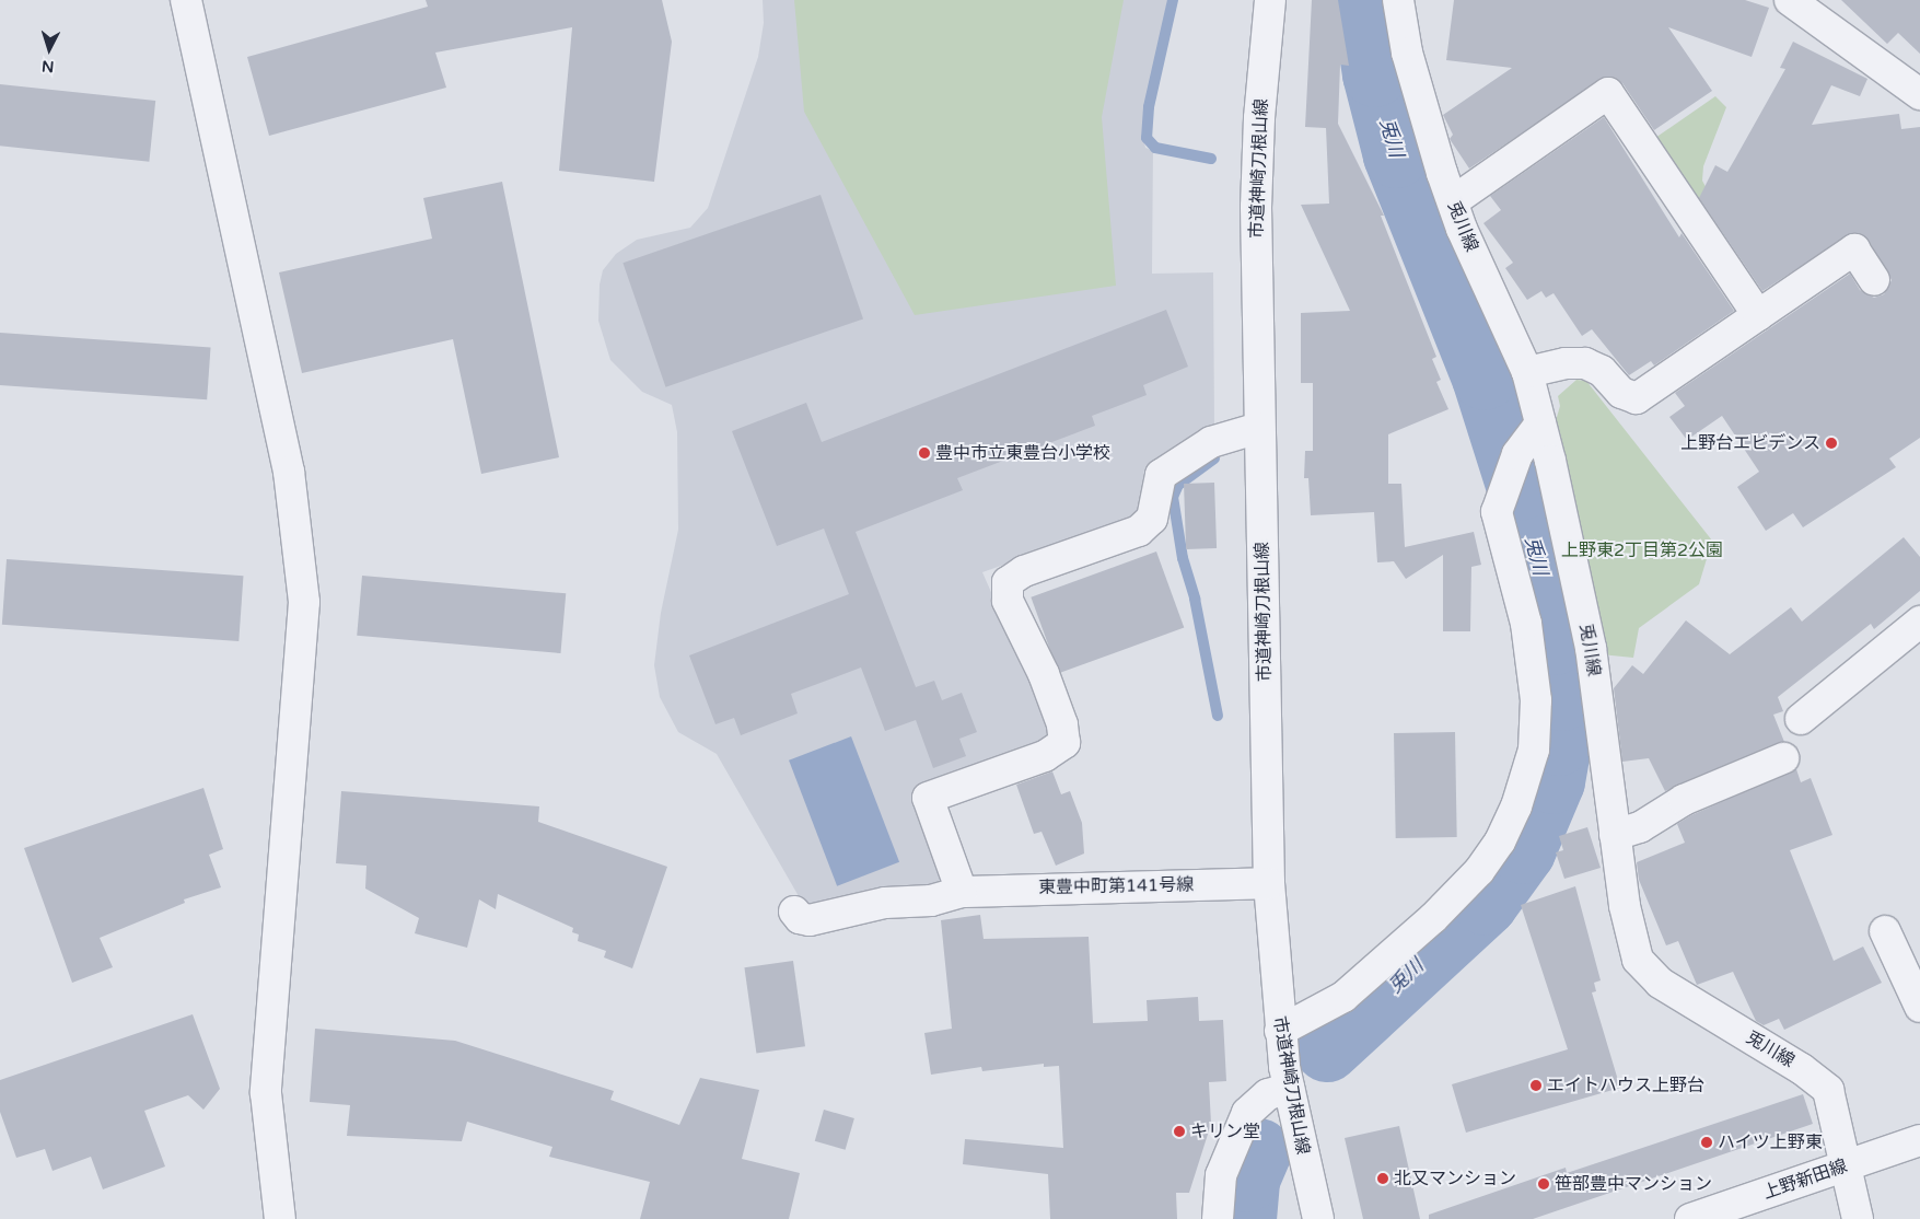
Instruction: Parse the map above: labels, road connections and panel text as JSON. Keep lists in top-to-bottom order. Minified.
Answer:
{"streets":{"street":["市道神崎刀根山線","兎川線","東豊中町第141号線","上野新田線"]},"crossings":[["市道神崎刀根山線","東豊中町第141号線"],["兎川線","上野新田線"]],"water":["兎川"],"parks":["上野東2丁目第2公園"],"places":["上野台エビデンス","豊中市立東豊台小学校","エイトハウス上野台","キリン堂","ハイツ上野東","北又マンション","笹部豊中マンション"],"north":"bottom"}
